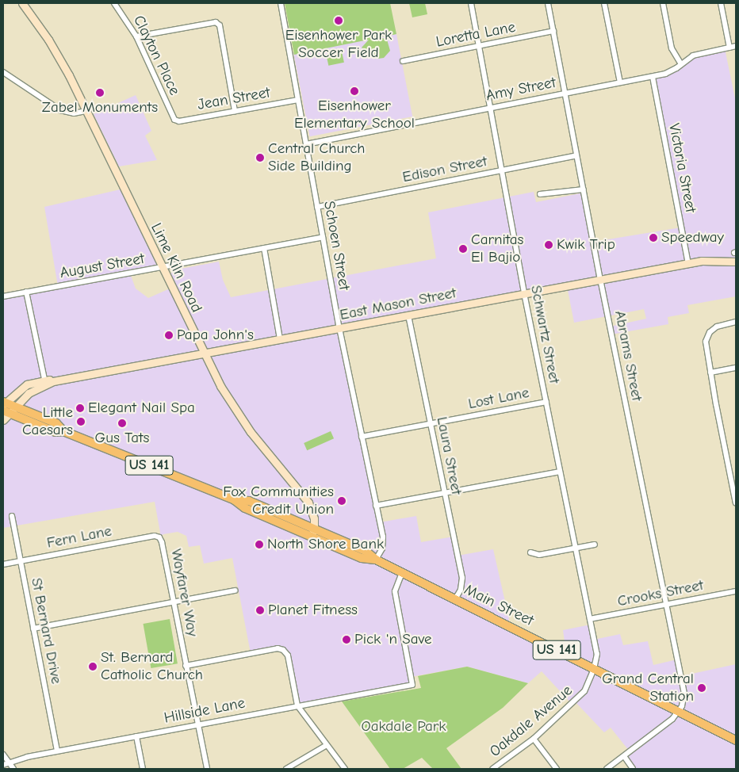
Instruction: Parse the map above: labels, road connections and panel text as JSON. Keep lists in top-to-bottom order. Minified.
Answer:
{"streets":{"main road":["Lime Kiln Road","East Mason Street","US 141","Main Street"],"street":["Loretta Lane","Clayton Place","Amy Street","Jean Street","Victoria Street","Edison Street","Schoen Street","August Street","Schwartz Street","Abrams Street","Lost Lane","Laura Street","Fern Lane","Wayfarer Way","Crooks Street","St Bernard Drive","Hillside Lane","Oakdale Avenue"]},"crossings":[["Loretta Lane","Schwartz Street"],["Loretta Lane","Abrams Street"],["Clayton Place","Jean Street"],["Amy Street","Victoria Street"],["Amy Street","Schoen Street"],["Amy Street","Schwartz Street"],["Amy Street","Abrams Street"],["Jean Street","Schoen Street"],["Victoria Street","East Mason Street"],["Edison Street","Schoen Street"],["Edison Street","Schwartz Street"],["Edison Street","Abrams Street"],["Schoen Street","August Street"],["Schoen Street","East Mason Street"],["Schoen Street","Lost Lane"],["Schoen Street","Main Street"],["August Street","Lime Kiln Road"],["Lime Kiln Road","East Mason Street"],["Lime Kiln Road","Main Street"],["East Mason Street","Schwartz Street"],["East Mason Street","Abrams Street"],["East Mason Street","Laura Street"],["East Mason Street","Main Street"],["Schwartz Street","Lost Lane"],["Schwartz Street","Crooks Street"],["Schwartz Street","Main Street"],["Schwartz Street","Oakdale Avenue"],["Abrams Street","Crooks Street"],["Abrams Street","Main Street"],["Lost Lane","Laura Street"],["Laura Street","Main Street"],["Fern Lane","Wayfarer Way"],["Fern Lane","St Bernard Drive"],["Wayfarer Way","Hillside Lane"],["Main Street","Hillside Lane"],["Main Street","Oakdale Avenue"],["St Bernard Drive","Hillside Lane"]],"parks":["Oakdale Park"],"places":["Eisenhower Park Soccer Field","Eisenhower Elementary School","Zabel Monuments","Central Church Side Building","Speedway","Kwik Trip","Carnitas El Bajio","Papa John's","Elegant Nail Spa","Little Caesars","Gus Tats","Fox Communities Credit Union","North Shore Bank","Planet Fitness","Pick 'n Save","St. Bernard Catholic Church","Grand Central Station"]}
